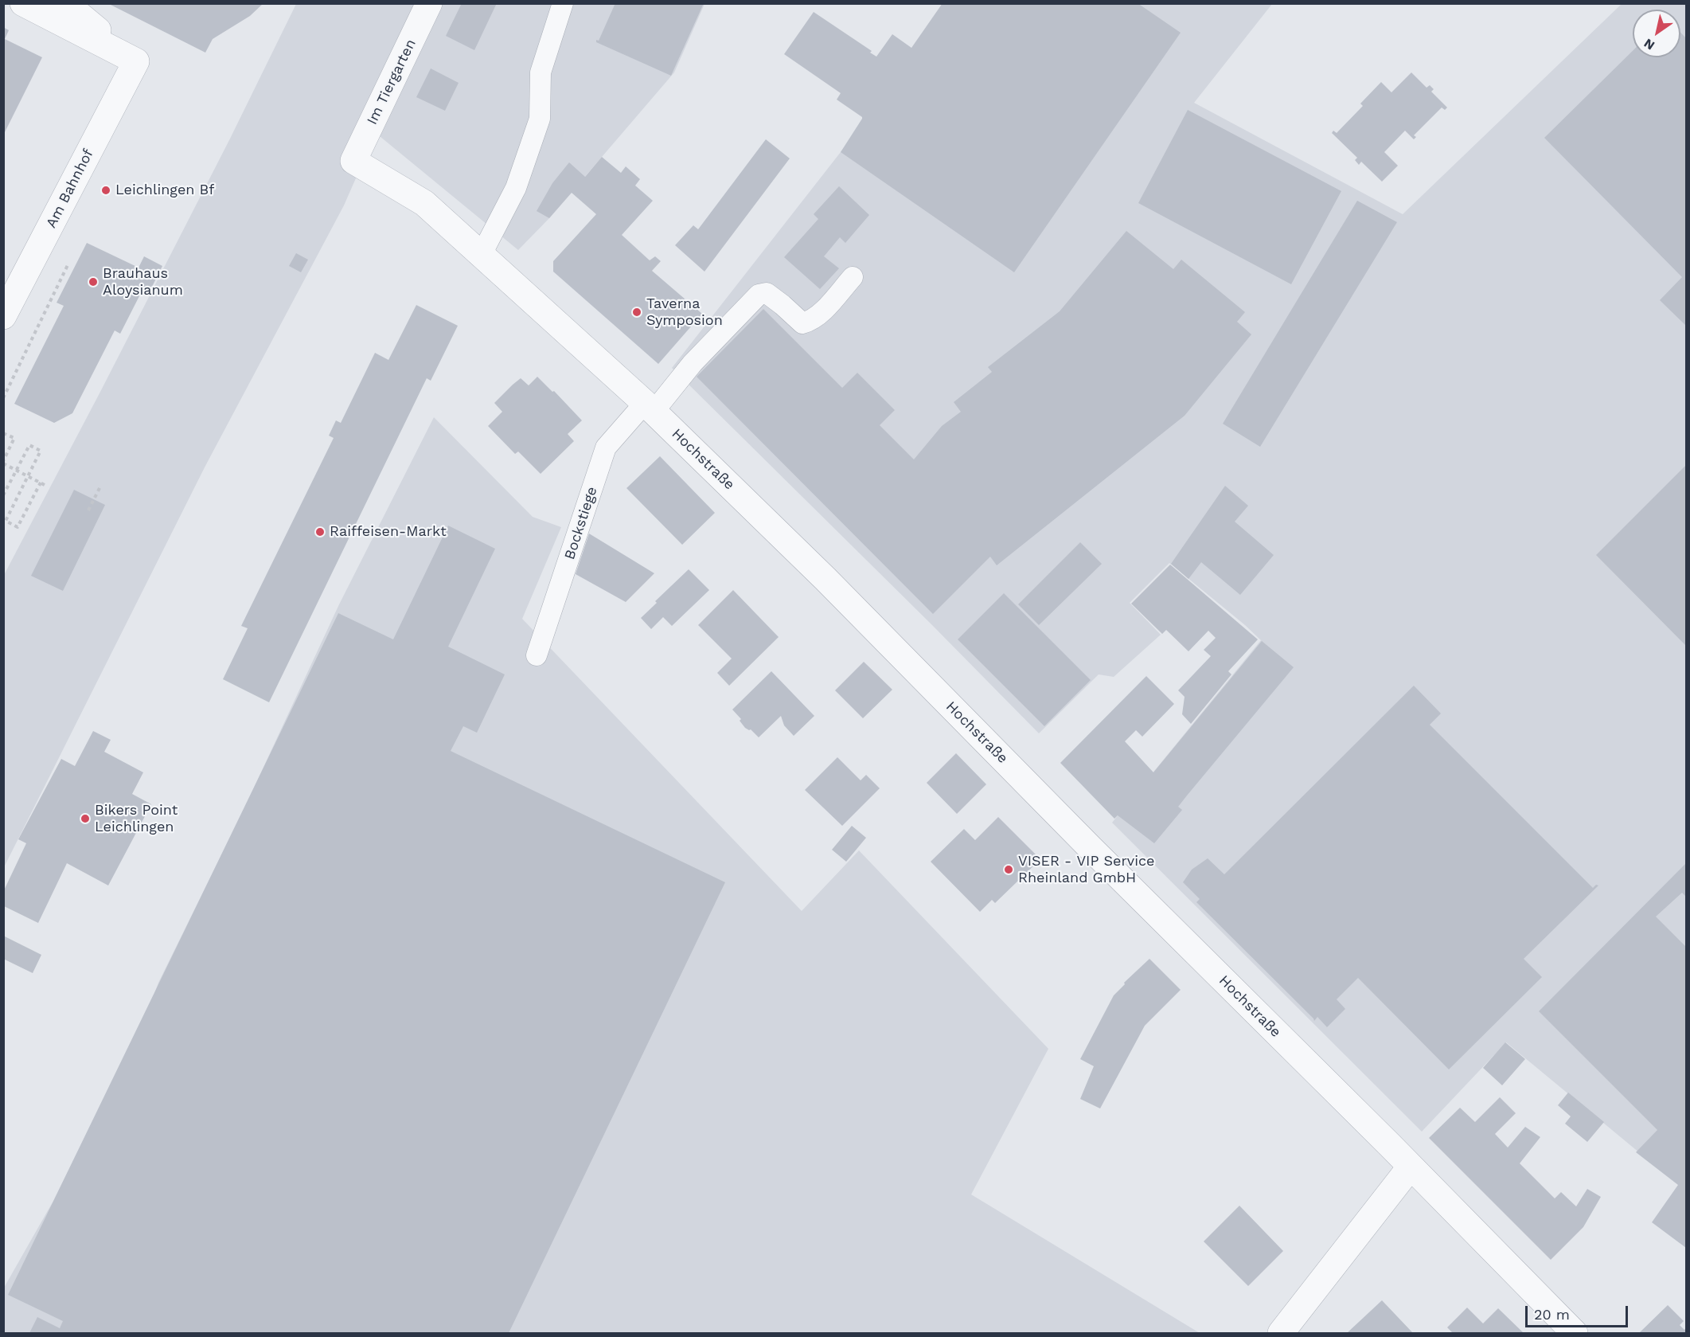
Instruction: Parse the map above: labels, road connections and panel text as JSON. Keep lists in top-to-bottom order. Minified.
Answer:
{"streets":{"street":["Im Tiergarten","Am Bahnhof","Hochstraße"],"lane":["Bockstiege"]},"crossings":[["Im Tiergarten","Hochstraße"],["Hochstraße","Bockstiege"]],"places":["Leichlingen Bf","Brauhaus Aloysianum","Taverna Symposion","Raiffeisen-Markt","Bikers Point Leichlingen","VISER - VIP Service Rheinland GmbH"],"scale_bar":"20 m","north":"bottom left"}
